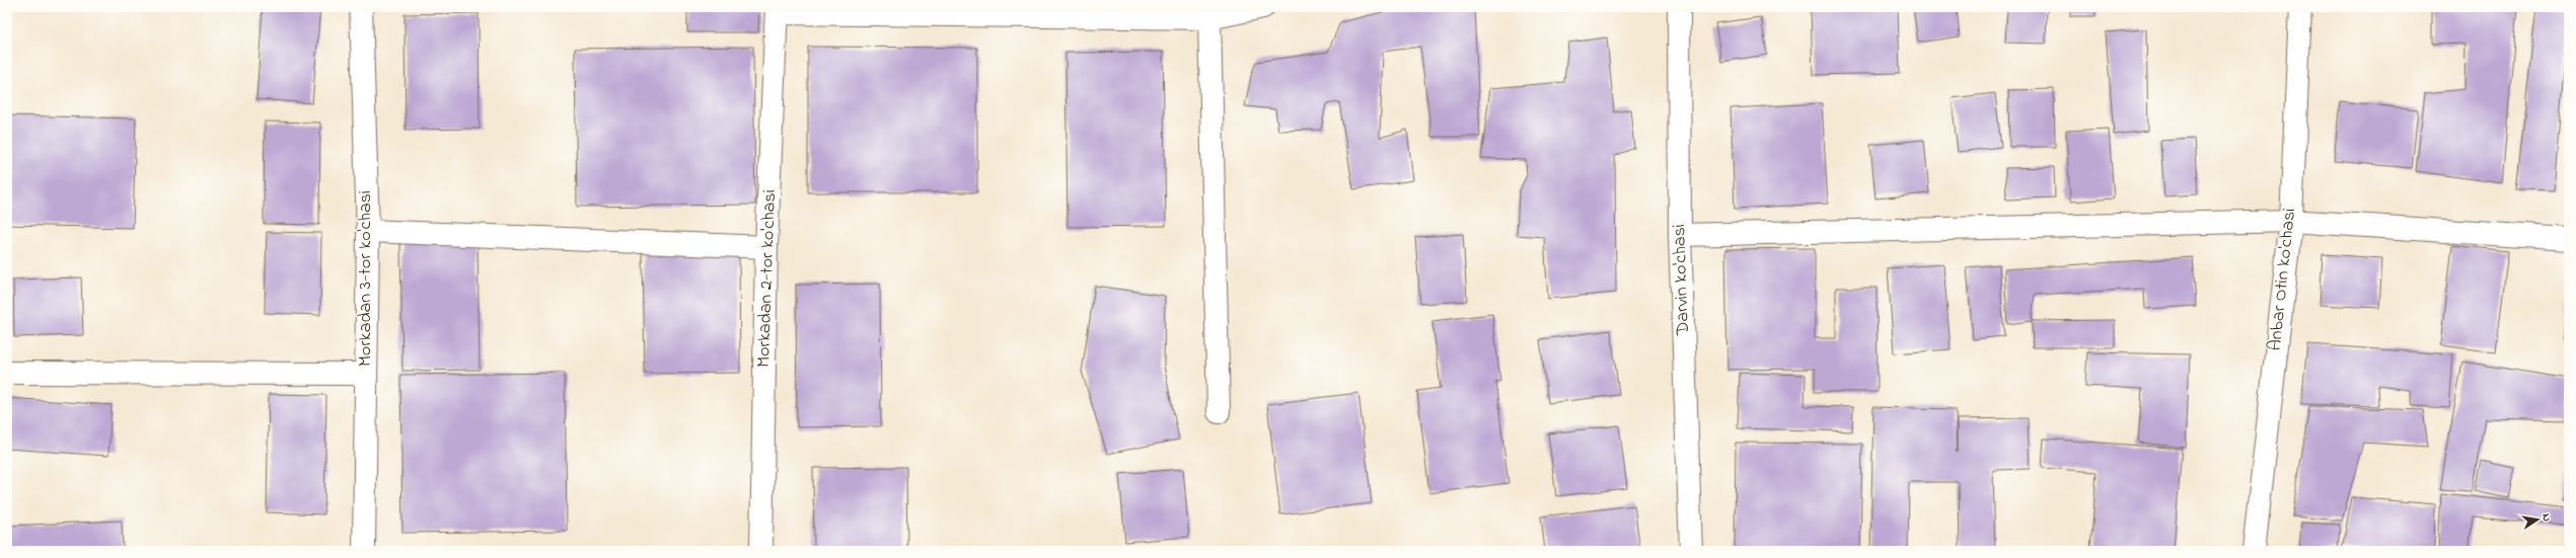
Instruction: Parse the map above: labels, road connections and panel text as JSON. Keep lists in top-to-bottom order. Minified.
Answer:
{"streets":{"street":["Morkadan 3-tor ko'chasi","Morkadan 2-tor ko'chasi","Darvin ko'chasi","Anbar Otin ko'chasi"]},"north":"right"}
